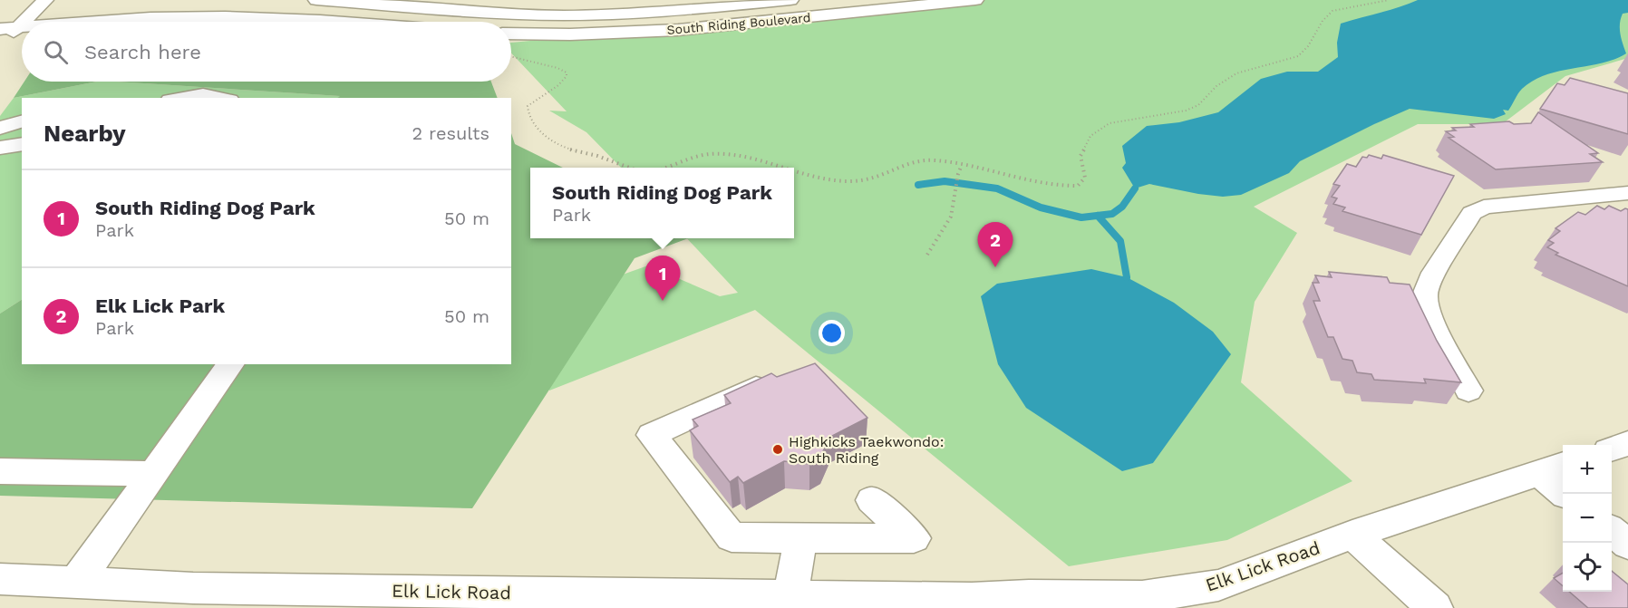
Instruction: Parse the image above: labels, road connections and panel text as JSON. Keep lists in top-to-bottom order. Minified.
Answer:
{"streets":{"street":["South Riding Boulevard","Elk Lick Road"]},"places":["Highkicks Taekwondo: South Riding"],"page":{"search":"Search here","heading":["Nearby","2 results"],"popup":["South Riding Dog Park","Park"],"list":[{"mark":"1","name":"South Riding Dog Park","note":"Park","value":"50 m"},{"mark":"2","name":"Elk Lick Park","note":"Park","value":"50 m"}],"pins":["2","1"],"map_buttons":["+","−"]}}
